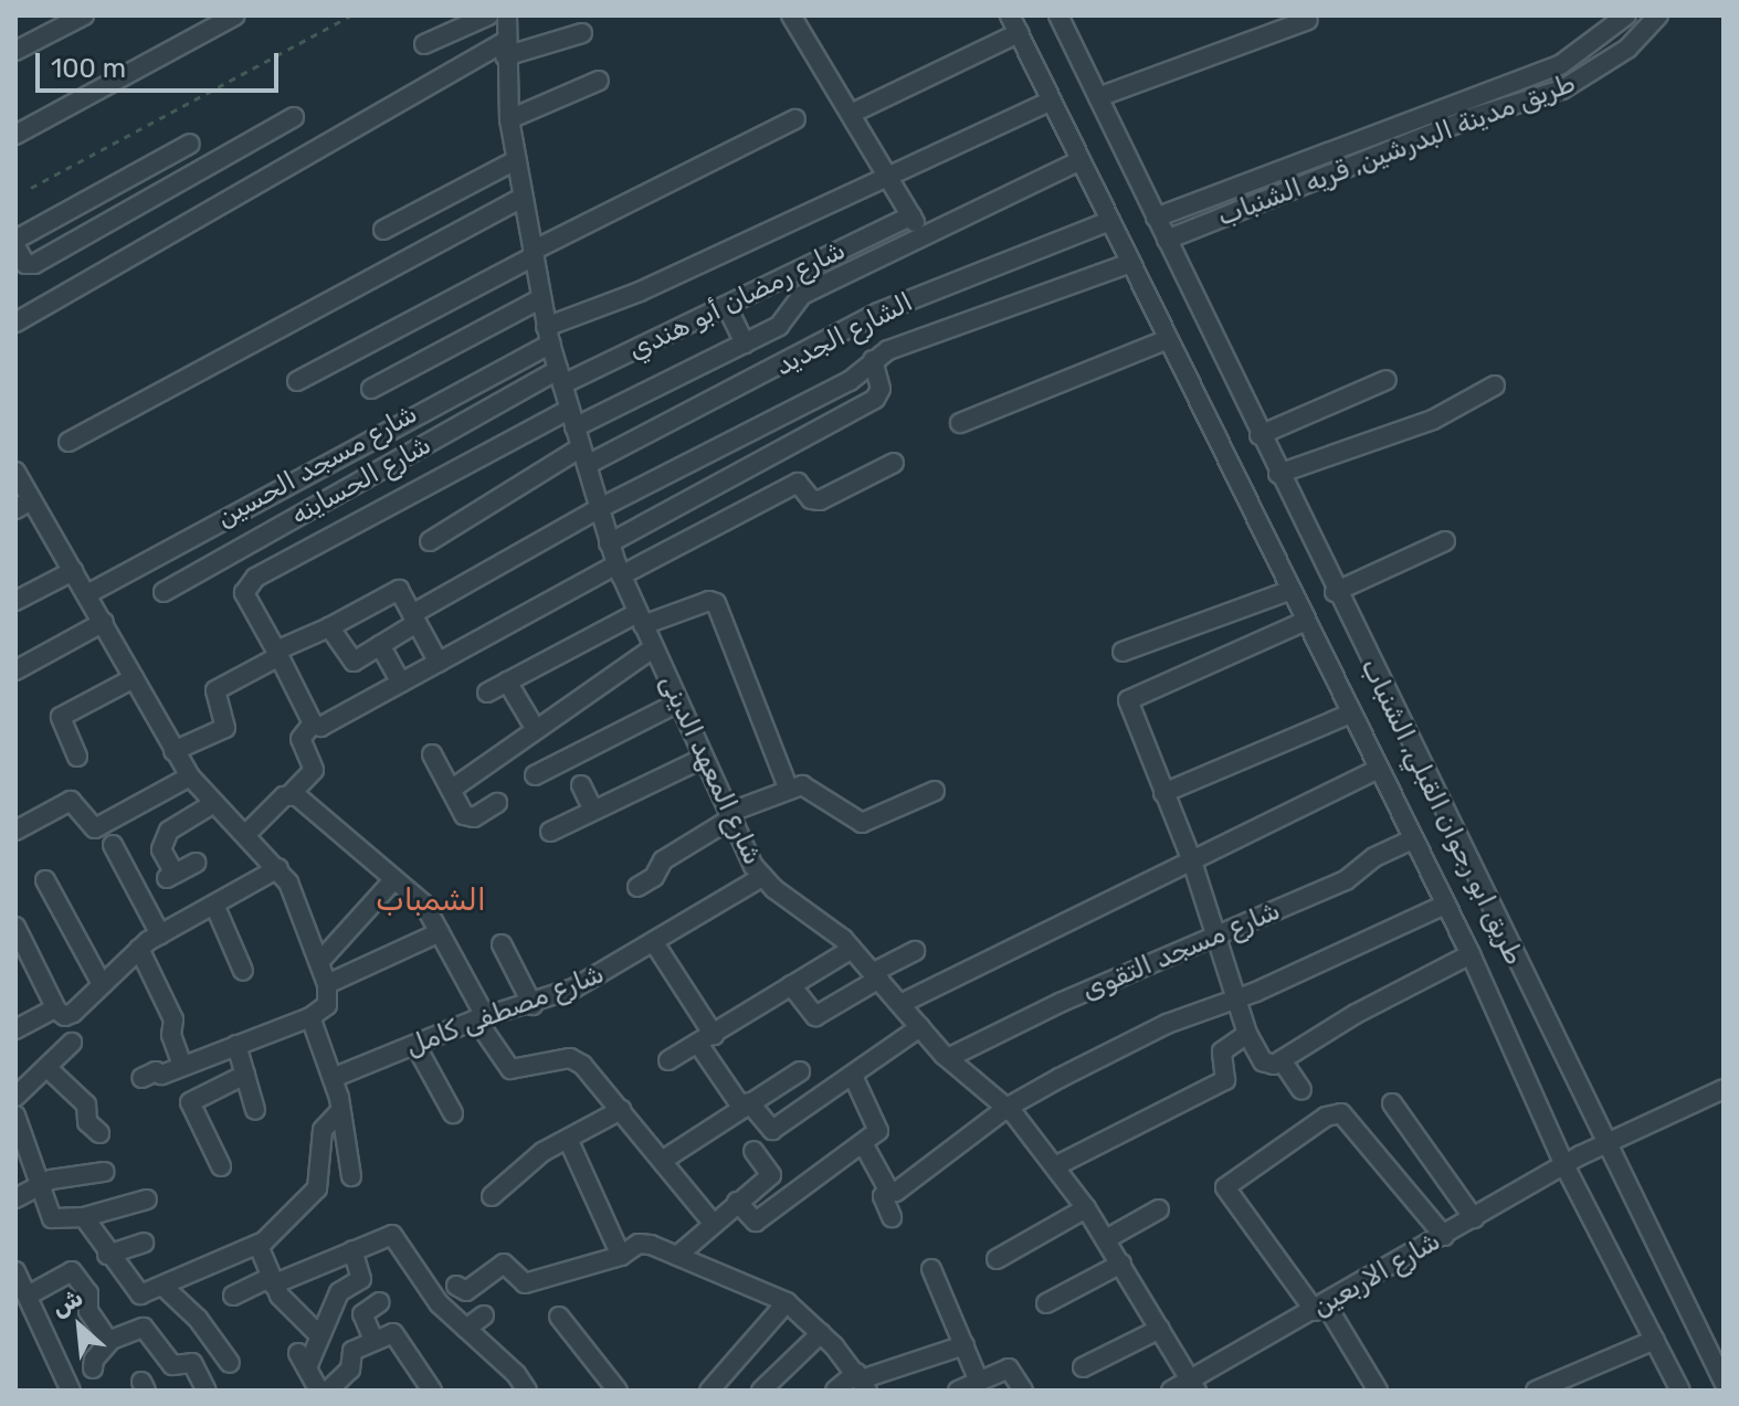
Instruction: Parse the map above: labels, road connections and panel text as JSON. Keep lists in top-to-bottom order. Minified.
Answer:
{"streets":{"street":["طريق مدينة البدرشين, قريه الشنباب","شارع رمضان أبو هندي","الشارع الجديد","شارع مسجد الحسين","شارع الحساينه","شارع المعهد الدينى","طريق ابو رجوان القبلي, الشنباب","شارع مسجد التقوى","شارع مصطفى كامل","شارع الاربعين"]},"crossings":[["طريق مدينة البدرشين, قريه الشنباب","طريق ابو رجوان القبلي, الشنباب"],["شارع رمضان أبو هندي","شارع الحساينه"],["شارع رمضان أبو هندي","شارع المعهد الدينى"],["الشارع الجديد","شارع المعهد الدينى"],["الشارع الجديد","طريق ابو رجوان القبلي, الشنباب"],["شارع مسجد الحسين","شارع المعهد الدينى"],["شارع مسجد الحسين","طريق ابو رجوان القبلي, الشنباب"],["شارع الحساينه","شارع المعهد الدينى"],["شارع المعهد الدينى","شارع مسجد التقوى"],["شارع المعهد الدينى","شارع مصطفى كامل"],["شارع المعهد الدينى","شارع الاربعين"],["طريق ابو رجوان القبلي, الشنباب","شارع مسجد التقوى"],["طريق ابو رجوان القبلي, الشنباب","شارع الاربعين"]],"districts":["الشمباب"],"scale_bar":"100 m","north":"top left"}
